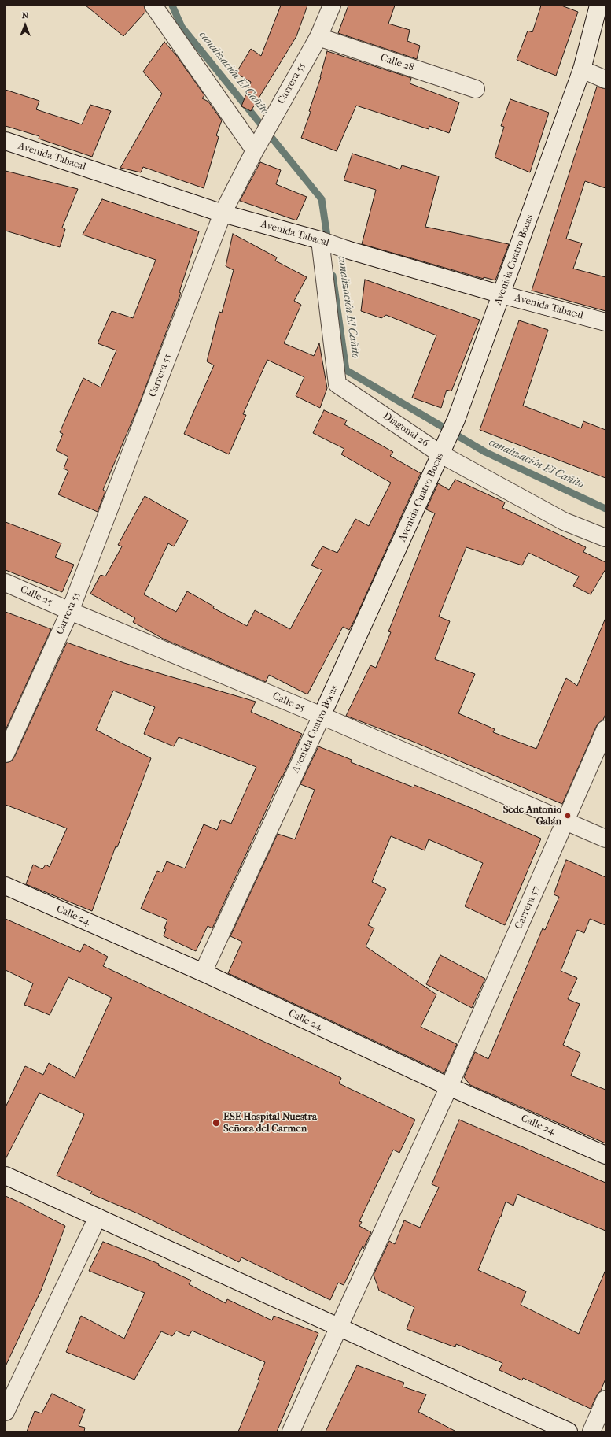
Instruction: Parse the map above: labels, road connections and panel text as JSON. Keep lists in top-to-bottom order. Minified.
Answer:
{"streets":{"street":["Calle 28","Carrera 55","Avenida Tabacal","Avenida Cuatro Bocas","Diagonal 26","Calle 25","Carrera 57","Calle 24"]},"crossings":[["Calle 28","Carrera 55"],["Carrera 55","Avenida Tabacal"],["Carrera 55","Calle 25"],["Avenida Tabacal","Avenida Cuatro Bocas"],["Avenida Tabacal","Diagonal 26"],["Avenida Cuatro Bocas","Diagonal 26"],["Avenida Cuatro Bocas","Calle 25"],["Avenida Cuatro Bocas","Calle 24"],["Calle 25","Carrera 57"],["Carrera 57","Calle 24"]],"water":["canalización El Cañito"],"places":["Sede Antonio Galán","ESE Hospital Nuestra Señora del Carmen"],"north":"top"}
